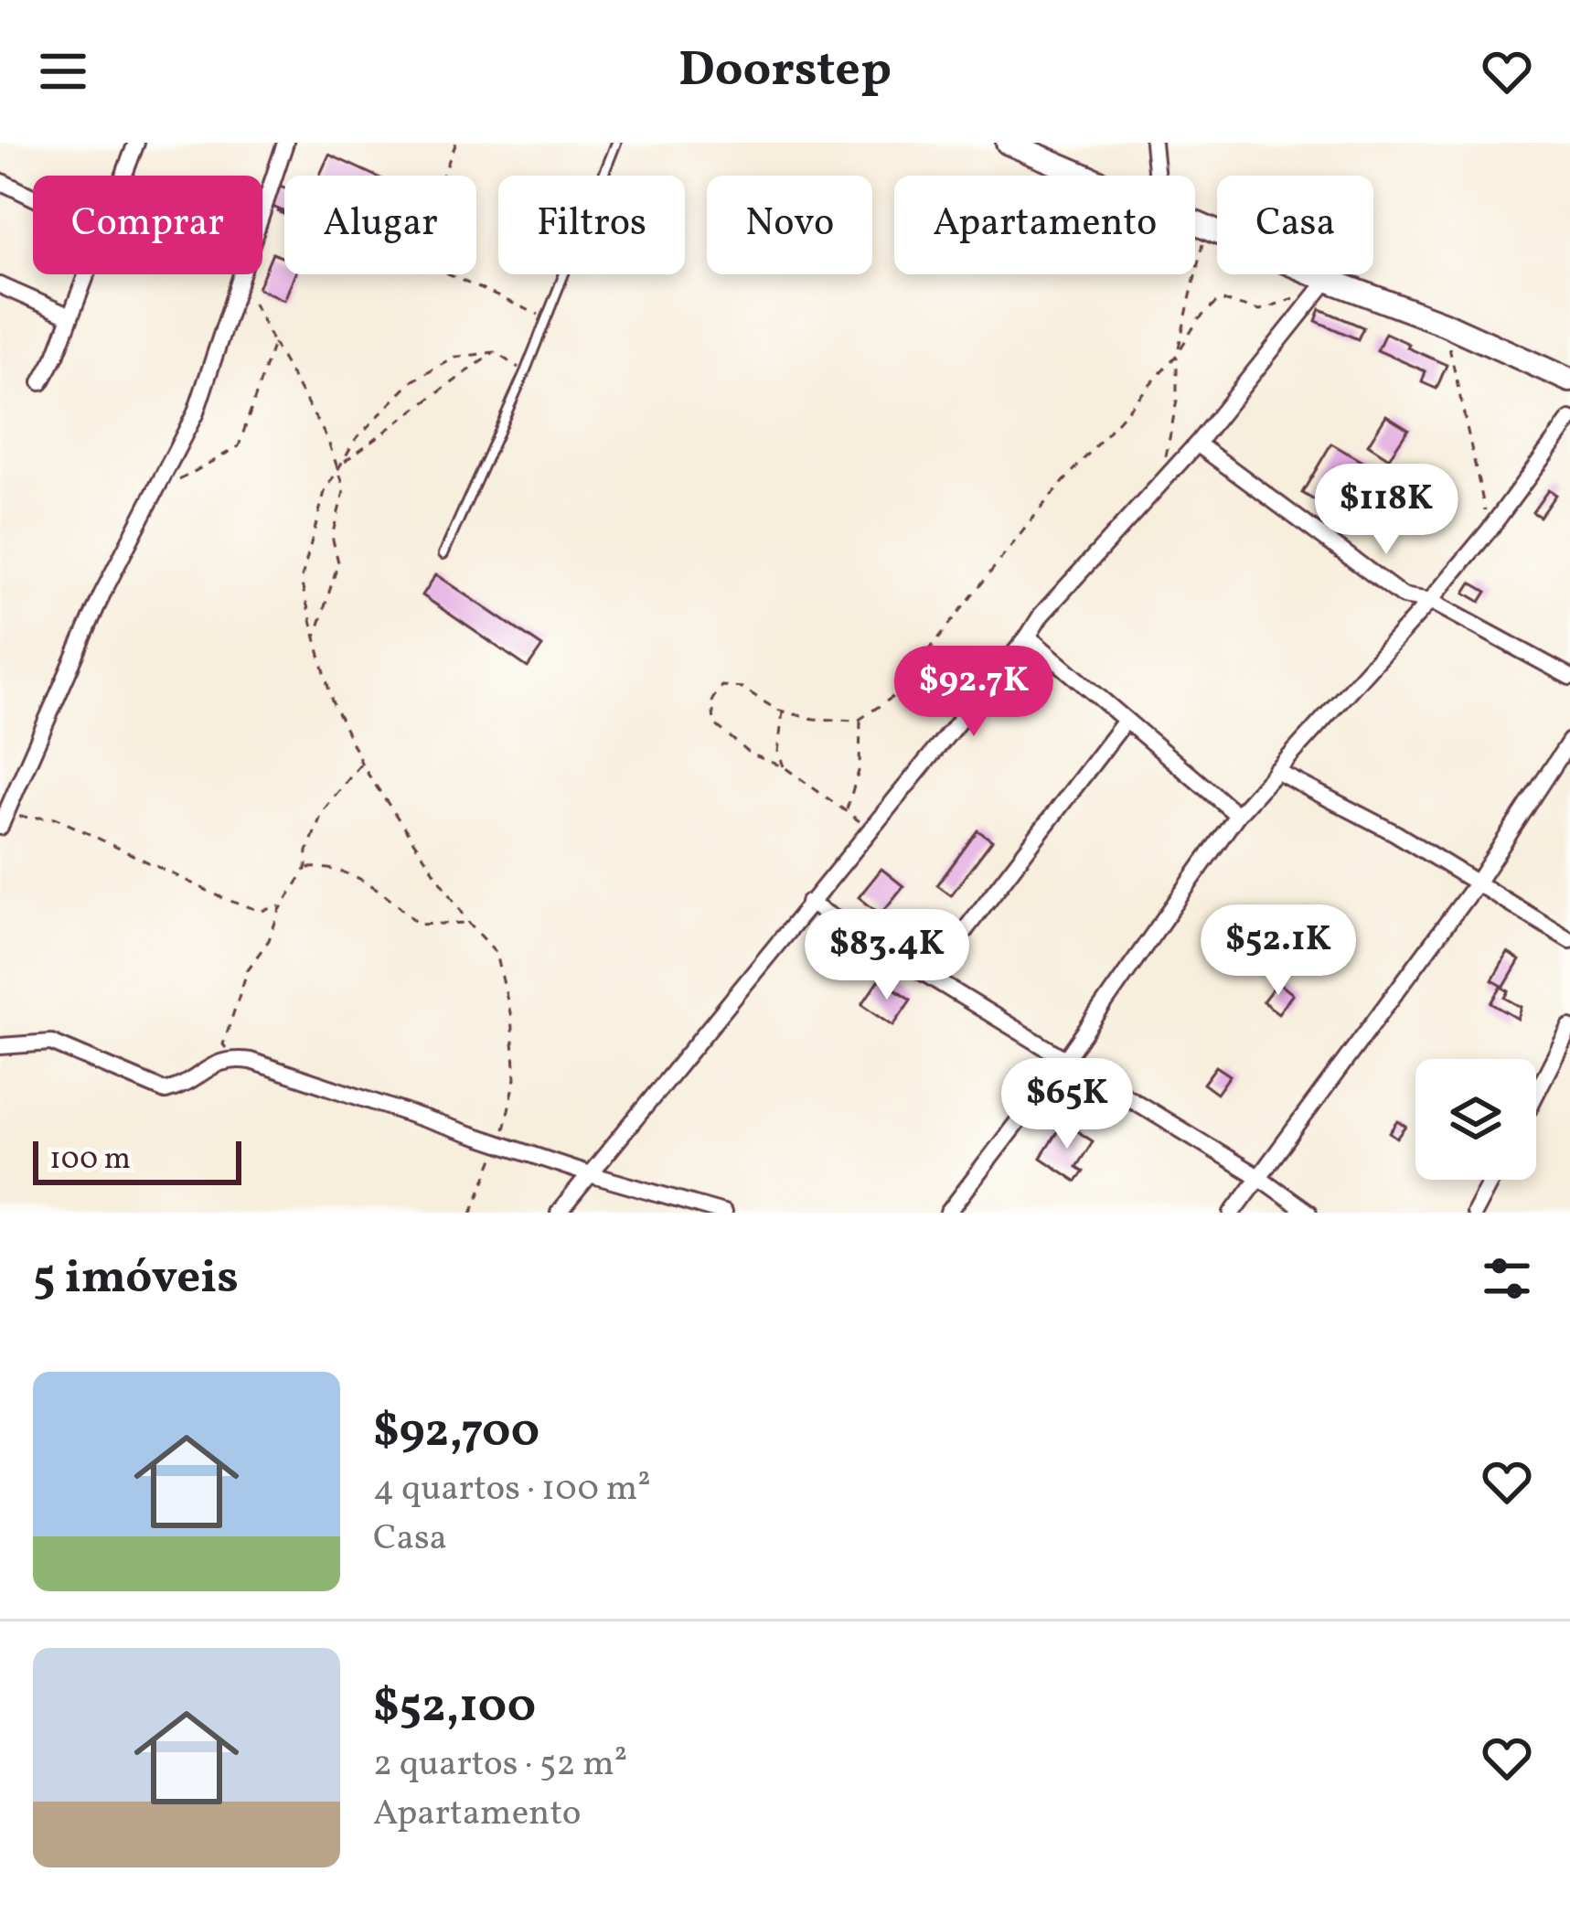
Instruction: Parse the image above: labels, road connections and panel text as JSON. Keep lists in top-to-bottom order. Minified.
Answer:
{"scale_bar":"100 m","page":{"header":"Doorstep","chip":["Comprar","Alugar","Filtros","Novo","Apartamento","Casa"],"price":["$118K","$92.7K","$52.1K","$83.4K","$65K"],"scale":"100 m","heading":"5 imóveis","list":[{"name":"$92,700","note":"4 quartos · 100 m² · Casa"},{"name":"$52,100","note":"2 quartos · 52 m² · Apartamento"}]}}
